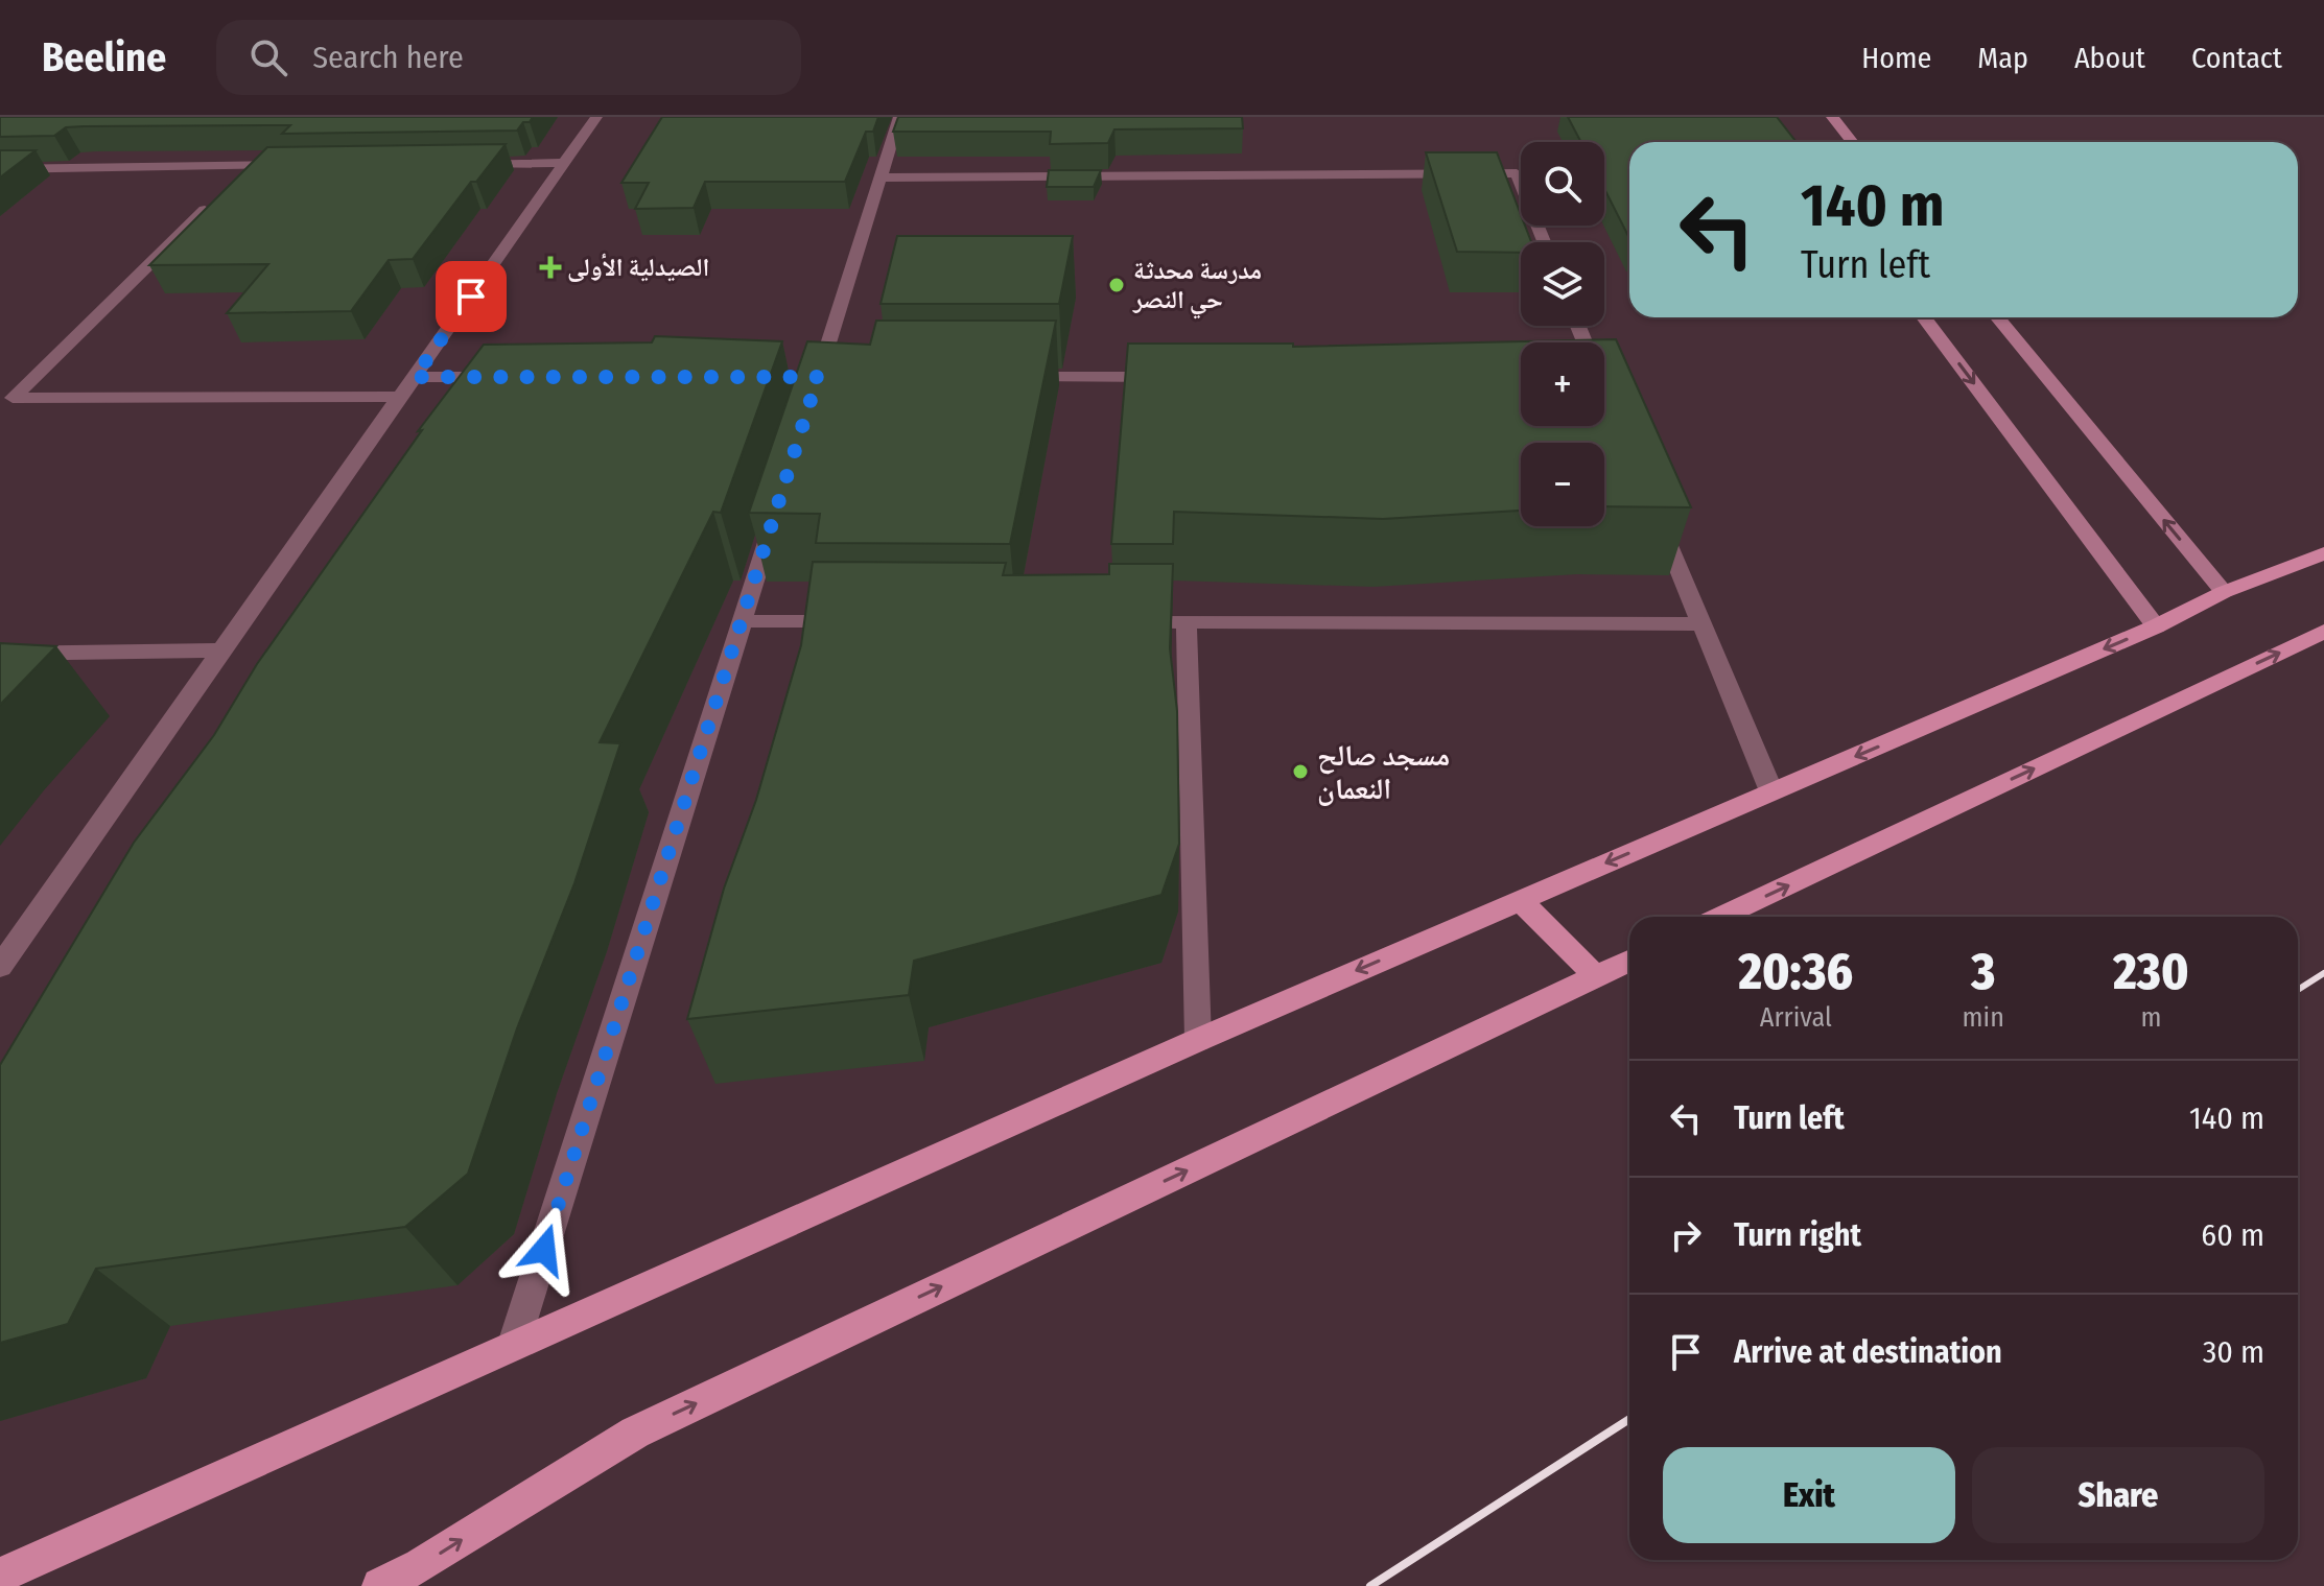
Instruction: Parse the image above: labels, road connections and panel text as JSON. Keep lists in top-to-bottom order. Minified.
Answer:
{"places":{"health":["الصيدلية الأولى"],"other":["مدرسة محدثة حي النصر","مسجد صالح النعمان"]},"page":{"header":"Beeline","search":"Search here","nav":["Home","Map","About","Contact"],"map_buttons":["+","−"],"turn":["140 m","Turn left"],"eta":["20:36","Arrival","3","min","230","m"],"list":[{"name":"Turn left","value":"140 m"},{"name":"Turn right","value":"60 m"},{"name":"Arrive at destination","value":"30 m"}],"buttons":["Exit","Share"]}}
